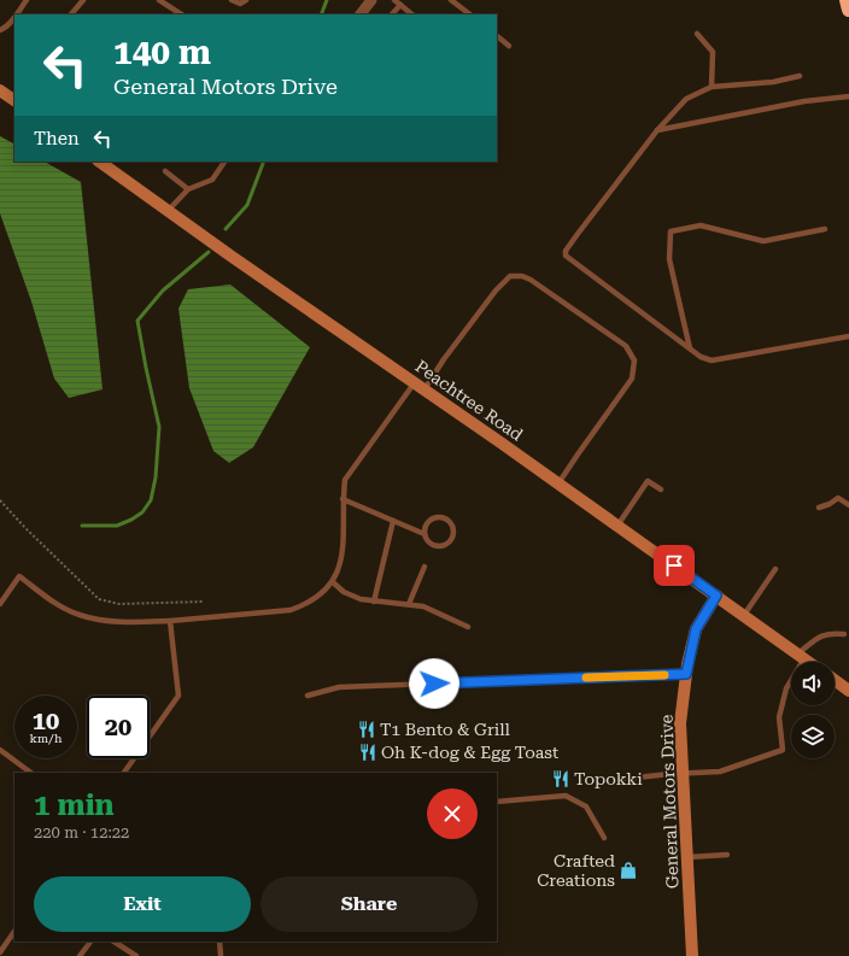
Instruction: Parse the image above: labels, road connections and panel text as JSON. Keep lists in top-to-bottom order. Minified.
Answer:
{"streets":{"street":["Peachtree Road","General Motors Drive"]},"crossings":[["Peachtree Road","General Motors Drive"]],"places":{"restaurant":["T1 Bento & Grill","Oh K-dog & Egg Toast","Topokki"],"shop":["Crafted Creations"]},"page":{"turn":["140 m","General Motors Drive"],"then":"Then","speed":"10 km/h","limit":"20","heading":["1 min","220 m · 12:22"],"buttons":["Exit","Share"]}}
